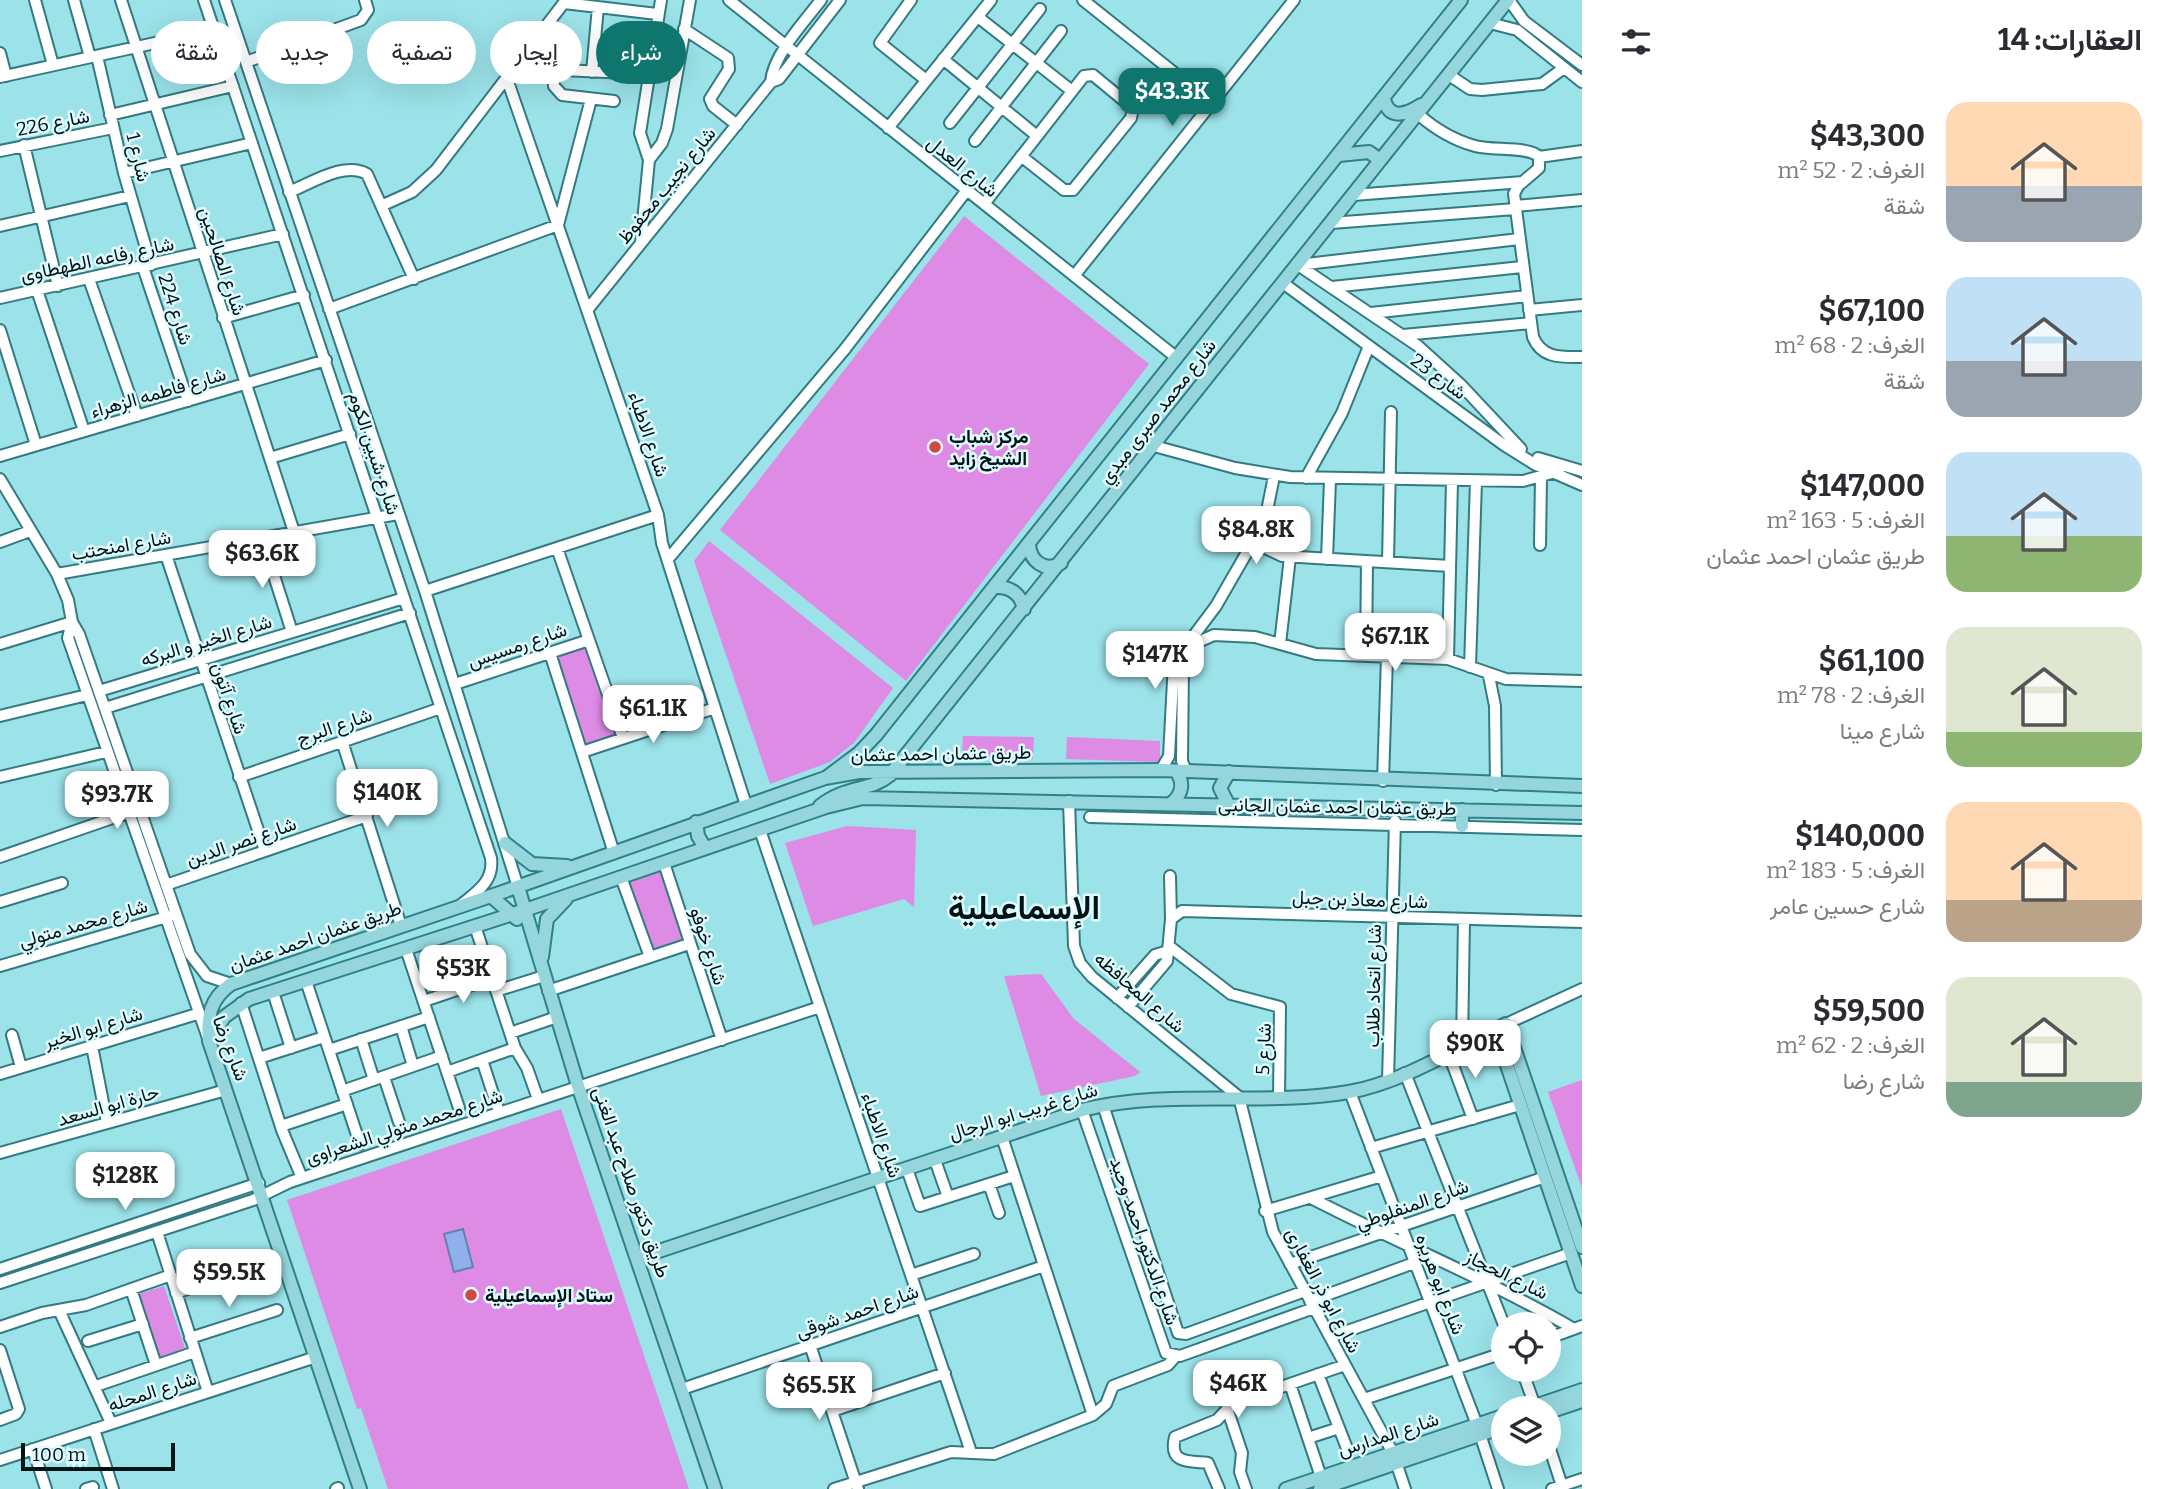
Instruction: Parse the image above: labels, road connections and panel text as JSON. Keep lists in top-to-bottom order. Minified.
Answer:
{"streets":{"main road":["شارع محمد صبرى مبدي","طريق عثمان احمد عثمان","شارع رضا","شارع غريب ابو الرجال","طريق دكتور صلاح عبد الغنى","شارع المدارس"],"street":["شارع 226","شارع 1","شارع العدل","شارع نجيب محفوظ","شارع رفاعه الطهطاوى","شارع الصالحين","شارع 224","شارع 23","شارع فاطمه الزهراء","شارع الاطباء","شارع شبين الكوم","شارع امنحتب","شارع الخير و البركه","شارع رمسيس","شارع آتون","شارع البرج","طريق عثمان احمد عثمان الجانبى","شارع نصر الدين","شارع معاذ بن جبل","شارع محمد متولي","شارع خوفو","شارع اتحاد طلاب","شارع المحافظه","شارع ابو الخير","شارع 5","حارة ابو السعد","شارع محمد متولي الشعراوى","شارع المنفلوطي","شارع الدكتور احمد وحيد","شارع الحجاز","شارع ابو هريره","شارع ابو ذر الغفارى","شارع احمد شوقى","شارع المحله"]},"crossings":[["شارع 226","شارع 1"],["شارع 226","شارع الصالحين"],["شارع 226","شارع شبين الكوم"],["شارع 1","شارع رفاعه الطهطاوى"],["شارع 1","شارع 224"],["شارع العدل","شارع نجيب محفوظ"],["شارع العدل","شارع محمد صبرى مبدي"],["شارع نجيب محفوظ","شارع الاطباء"],["شارع رفاعه الطهطاوى","شارع الصالحين"],["شارع رفاعه الطهطاوى","شارع 224"],["شارع رفاعه الطهطاوى","شارع شبين الكوم"],["شارع الصالحين","شارع فاطمه الزهراء"],["شارع الصالحين","شارع امنحتب"],["شارع 224","شارع فاطمه الزهراء"],["شارع 23","شارع محمد صبرى مبدي"],["شارع فاطمه الزهراء","شارع شبين الكوم"],["شارع محمد صبرى مبدي","طريق عثمان احمد عثمان"],["شارع الاطباء","طريق عثمان احمد عثمان"],["شارع الاطباء","شارع غريب ابو الرجال"],["شارع الاطباء","شارع محمد متولي الشعراوى"],["شارع الاطباء","شارع احمد شوقى"],["شارع شبين الكوم","شارع امنحتب"],["شارع شبين الكوم","شارع الخير و البركه"],["شارع شبين الكوم","شارع رمسيس"],["شارع شبين الكوم","شارع البرج"],["شارع شبين الكوم","طريق عثمان احمد عثمان"],["شارع امنحتب","شارع آتون"],["شارع امنحتب","شارع رضا"],["شارع الخير و البركه","شارع آتون"],["شارع الخير و البركه","شارع رضا"],["شارع آتون","شارع البرج"],["شارع آتون","شارع نصر الدين"],["طريق عثمان احمد عثمان","شارع خوفو"],["طريق عثمان احمد عثمان","شارع اتحاد طلاب"],["طريق عثمان احمد عثمان","شارع المحافظه"],["طريق عثمان احمد عثمان","شارع رضا"],["طريق عثمان احمد عثمان","طريق دكتور صلاح عبد الغنى"],["طريق عثمان احمد عثمان الجانبى","شارع اتحاد طلاب"],["شارع نصر الدين","شارع رضا"],["شارع معاذ بن جبل","شارع اتحاد طلاب"],["شارع محمد متولي","شارع رضا"],["شارع خوفو","شارع محمد متولي الشعراوى"],["شارع اتحاد طلاب","شارع غريب ابو الرجال"],["شارع المحافظه","شارع غريب ابو الرجال"],["شارع المحافظه","شارع ابو ذر الغفارى"],["شارع ابو الخير","شارع رضا"],["شارع رضا","حارة ابو السعد"],["شارع رضا","شارع محمد متولي الشعراوى"],["شارع رضا","شارع المحله"],["شارع 5","شارع غريب ابو الرجال"],["شارع غريب ابو الرجال","طريق دكتور صلاح عبد الغنى"],["شارع غريب ابو الرجال","شارع الدكتور احمد وحيد"],["شارع غريب ابو الرجال","شارع ابو هريره"],["شارع غريب ابو الرجال","شارع ابو ذر الغفارى"],["شارع محمد متولي الشعراوى","طريق دكتور صلاح عبد الغنى"],["طريق دكتور صلاح عبد الغنى","شارع احمد شوقى"],["شارع المنفلوطي","شارع الحجاز"],["شارع المنفلوطي","شارع ابو هريره"],["شارع المنفلوطي","شارع ابو ذر الغفارى"],["شارع الدكتور احمد وحيد","شارع ابو ذر الغفارى"],["شارع الحجاز","شارع ابو هريره"],["شارع ابو هريره","شارع المدارس"],["شارع ابو ذر الغفارى","شارع المدارس"]],"districts":["الإسماعيلية"],"places":["مركز شباب الشيخ زايد","ستاد الإسماعيلية"],"scale_bar":"100 m","page":{"heading":"العقارات: 14","chip":["شراء","إيجار","تصفية","جديد","شقة"],"price":["$43.3K","$84.8K","$63.6K","$67.1K","$147K","$61.1K","$140K","$93.7K","$53K","$90K","$128K","$59.5K","$46K","$65.5K"],"list":[{"name":"$43,300","note":"الغرف: 2 · 52 m² · شقة"},{"name":"$67,100","note":"الغرف: 2 · 68 m² · شقة"},{"name":"$147,000","note":"الغرف: 5 · 163 m² · طريق عثمان احمد عثمان"},{"name":"$61,100","note":"الغرف: 2 · 78 m² · شارع مينا"},{"name":"$140,000","note":"الغرف: 5 · 183 m² · شارع حسين عامر"},{"name":"$59,500","note":"الغرف: 2 · 62 m² · شارع رضا"}],"scale":"100 m"}}
